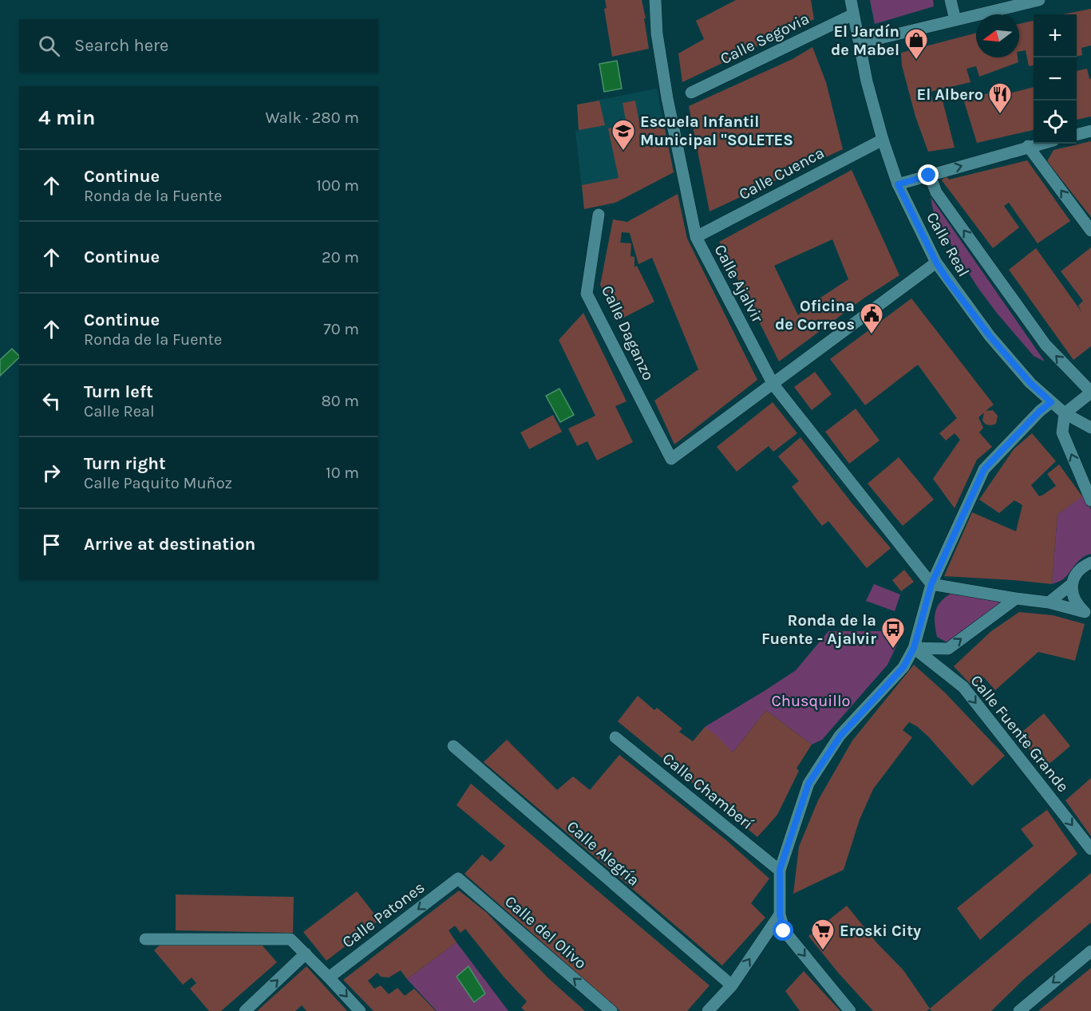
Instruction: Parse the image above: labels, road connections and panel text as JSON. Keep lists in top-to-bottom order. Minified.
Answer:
{"streets":{"street":["Calle Segovia","Calle Cuenca","Calle Real","Calle Ajalvir","Calle Daganzo","Calle Fuente Grande","Calle Chamberí","Calle Alegría","Calle Patones","Calle del Olivo"]},"crossings":[["Calle Segovia","Calle Real"],["Calle Cuenca","Calle Real"],["Calle Cuenca","Calle Ajalvir"],["Calle Ajalvir","Calle Daganzo"],["Calle Patones","Calle del Olivo"]],"one_way":["Calle Fuente Grande","Calle Patones","Calle del Olivo"],"parks":["Chusquillo"],"places":{"shop":["El Jardín de Mabel"],"restaurant":["El Albero"],"school or university":["Escuela Infantil Municipal \"SOLETES"],"public building":["Oficina de Correos"],"bus stop":["Ronda de la Fuente - Ajalvir"],"supermarket":["Eroski City"]},"north":"left","page":{"map_buttons":["+","−"],"search":"Search here","heading":["4 min","Walk · 280 m"],"list":[["Continue","Ronda de la Fuente","100 m"],["Continue","20 m"],["Continue","Ronda de la Fuente","70 m"],["Turn left","Calle Real","80 m"],["Turn right","Calle Paquito Muñoz","10 m"],"Arrive at destination"]}}
